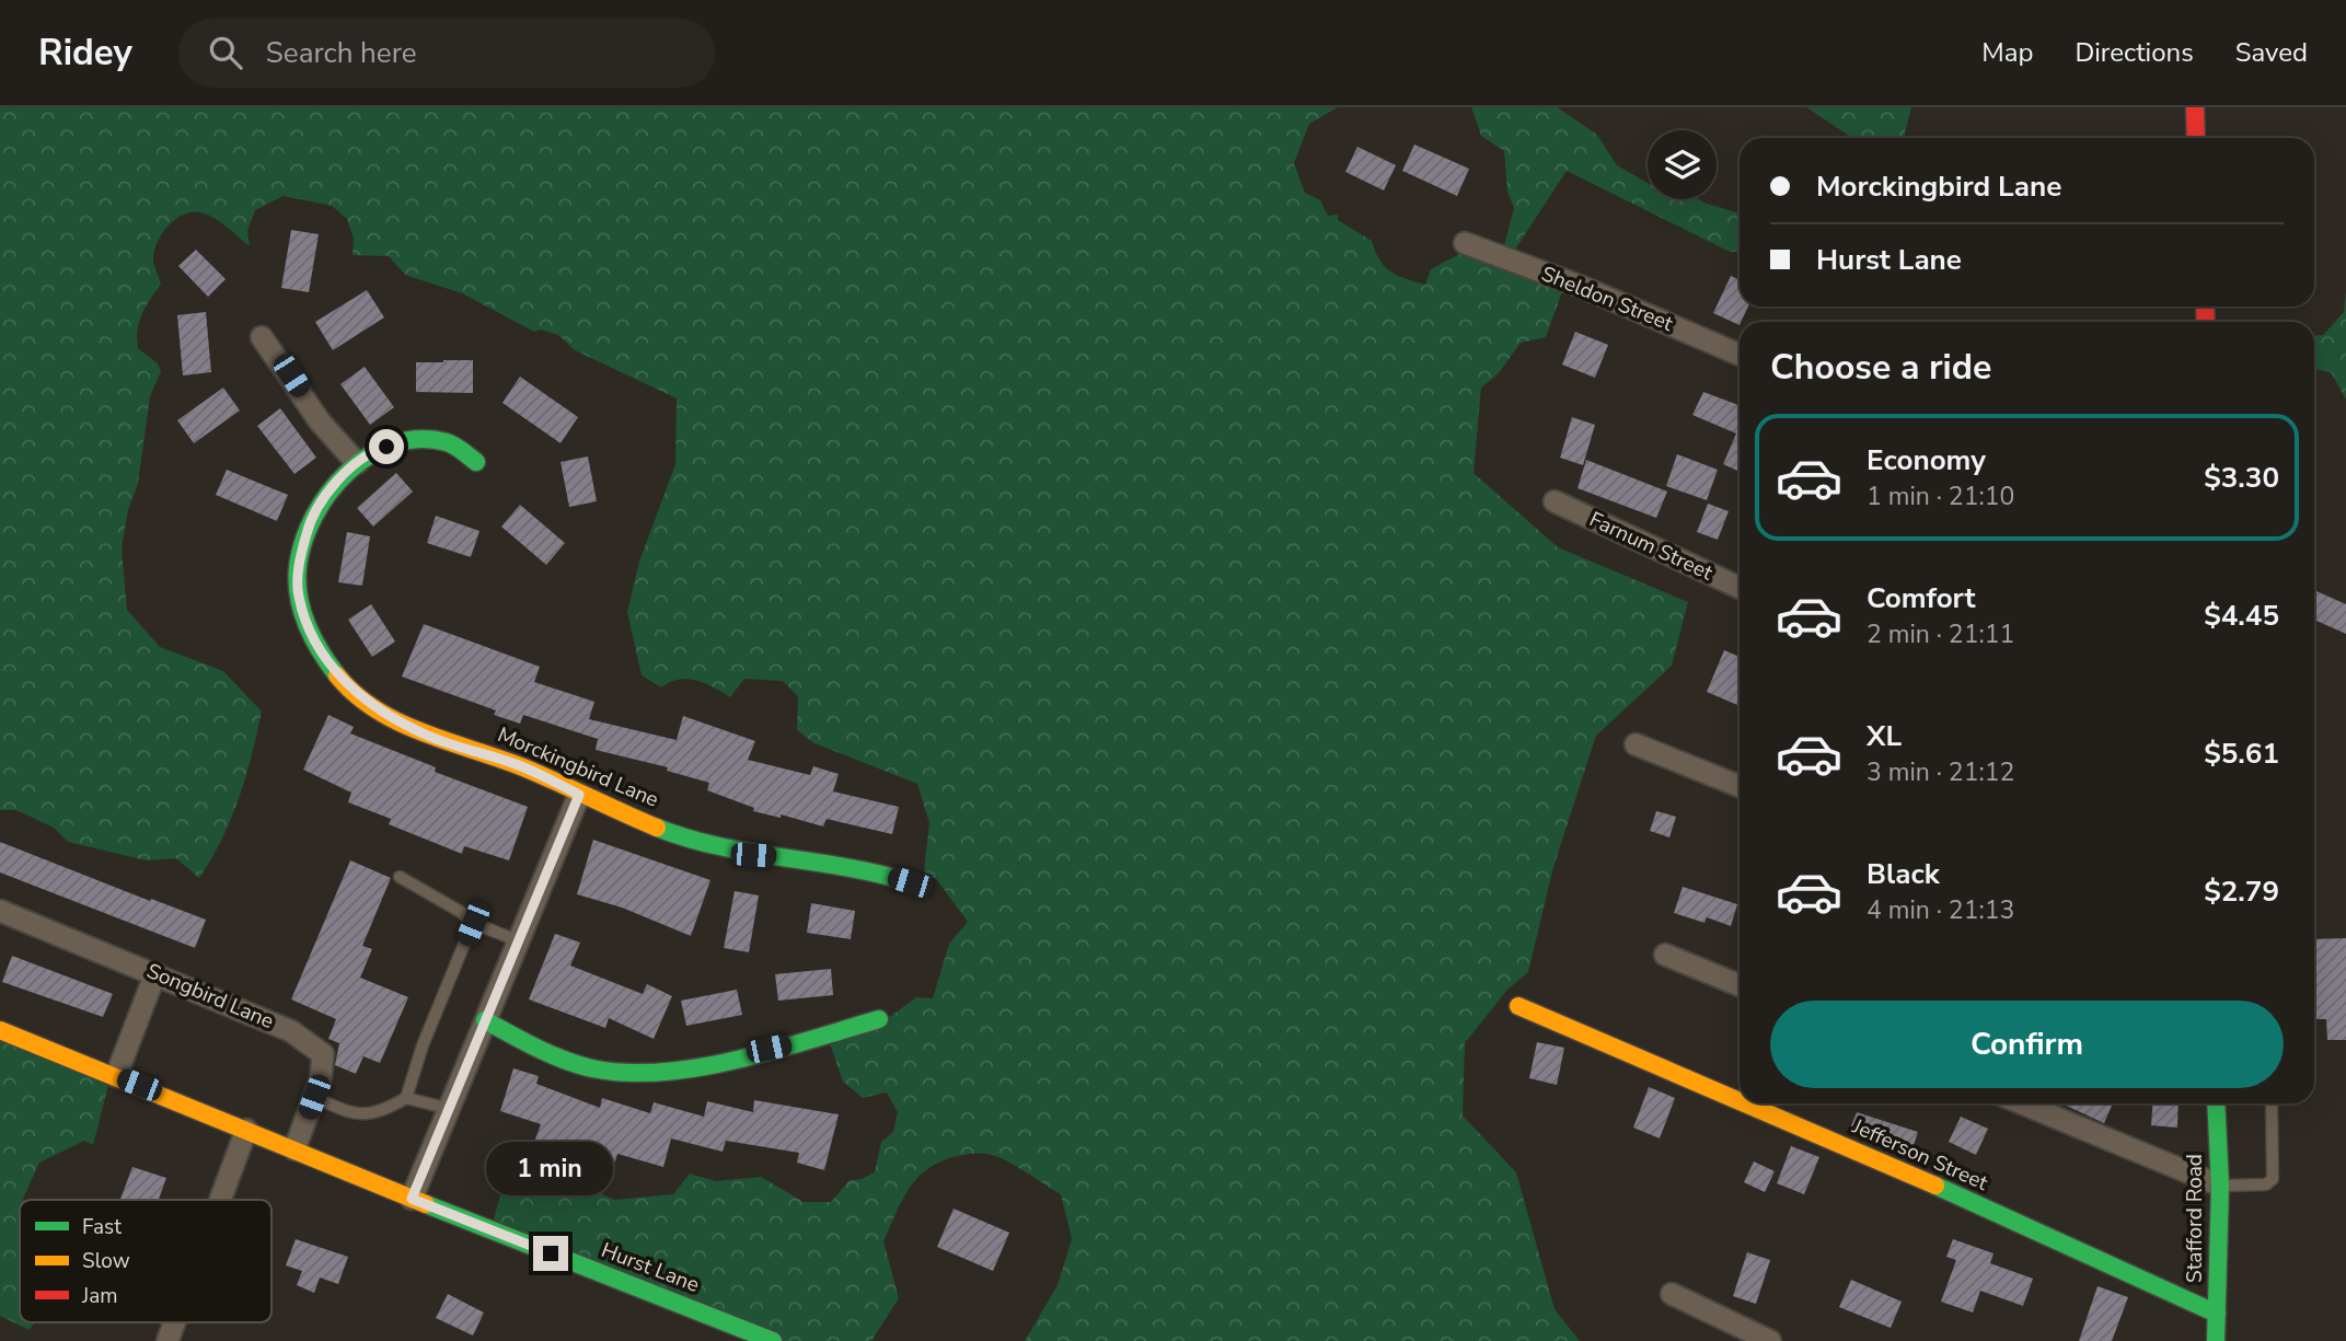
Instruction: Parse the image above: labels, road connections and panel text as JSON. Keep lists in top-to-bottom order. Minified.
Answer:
{"streets":{"street":["Sheldon Street","Farnum Street","Morckingbird Lane","Songbird Lane","Jefferson Street","Stafford Road","Hurst Lane"]},"crossings":[["Songbird Lane","Hurst Lane"],["Jefferson Street","Stafford Road"]],"legend":["Fast","Slow","Jam"],"page":{"header":"Ridey","search":"Search here","nav":["Map","Directions","Saved"],"banner":["Morckingbird Lane","Hurst Lane"],"heading":"Choose a ride","list":[{"name":"Economy","note":"1 min · 21:10","value":"$3.30"},{"name":"Comfort","note":"2 min · 21:11","value":"$4.45"},{"name":"XL","note":"3 min · 21:12","value":"$5.61"},{"name":"Black","note":"4 min · 21:13","value":"$2.79"}],"buttons":"Confirm","bubble":"1 min"}}
